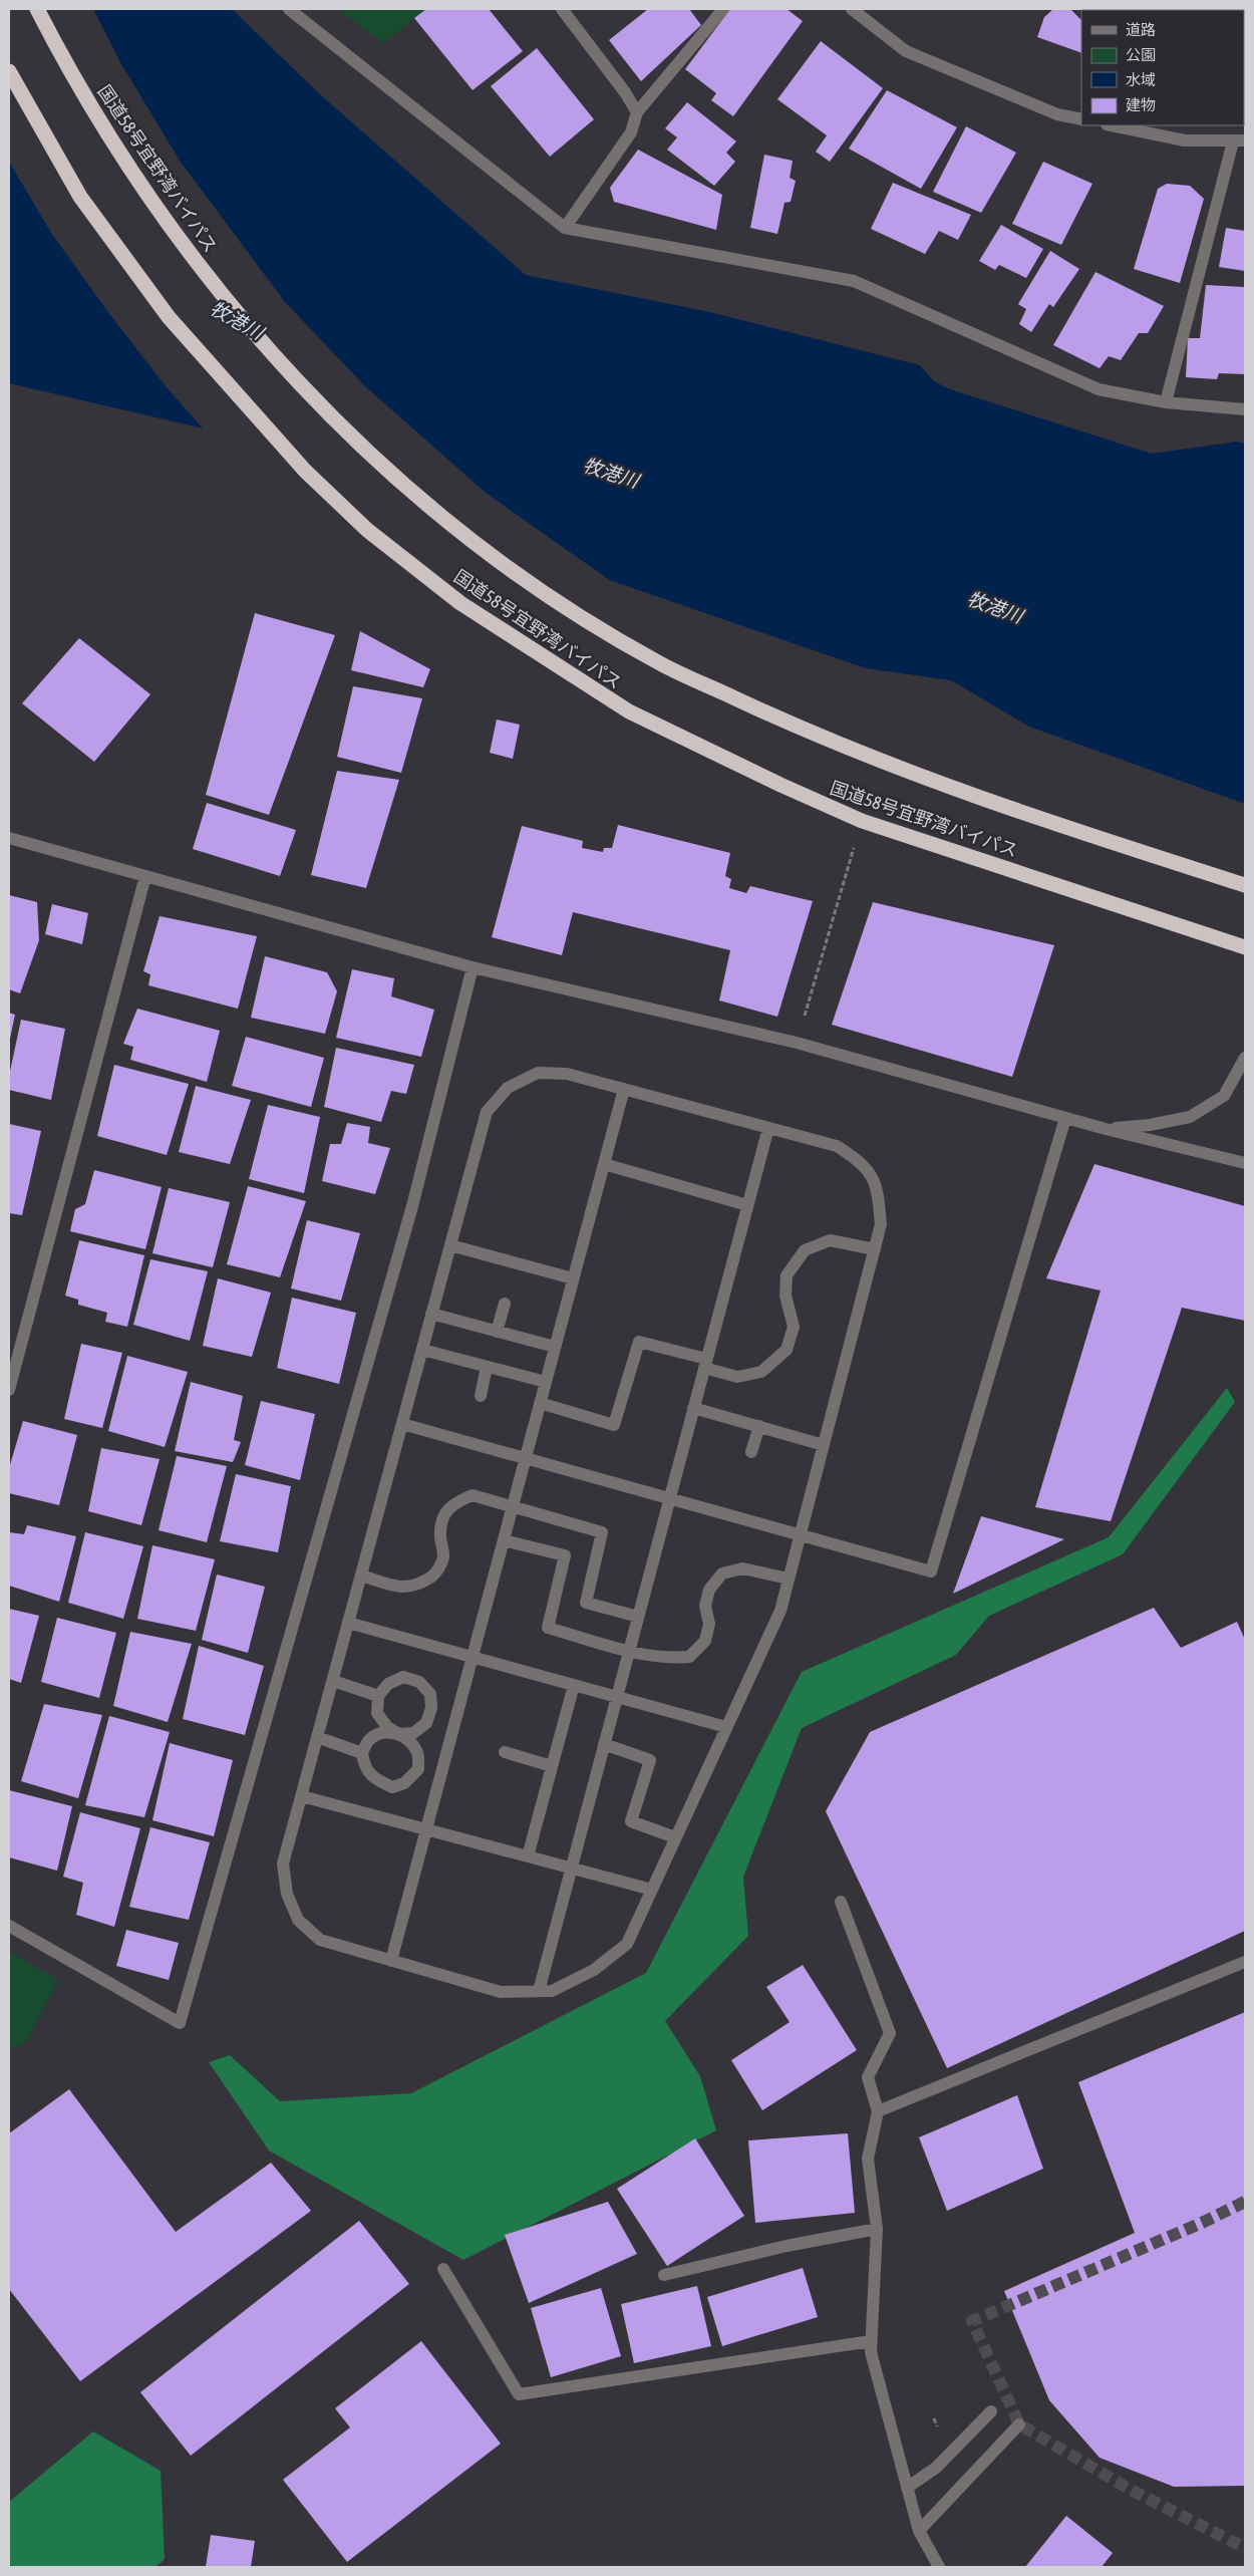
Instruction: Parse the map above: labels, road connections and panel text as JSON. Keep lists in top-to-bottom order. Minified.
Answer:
{"streets":{"highway":["国道58号宜野湾バイパス"]},"water":["牧港川"],"legend":["道路","公園","水域","建物"]}
